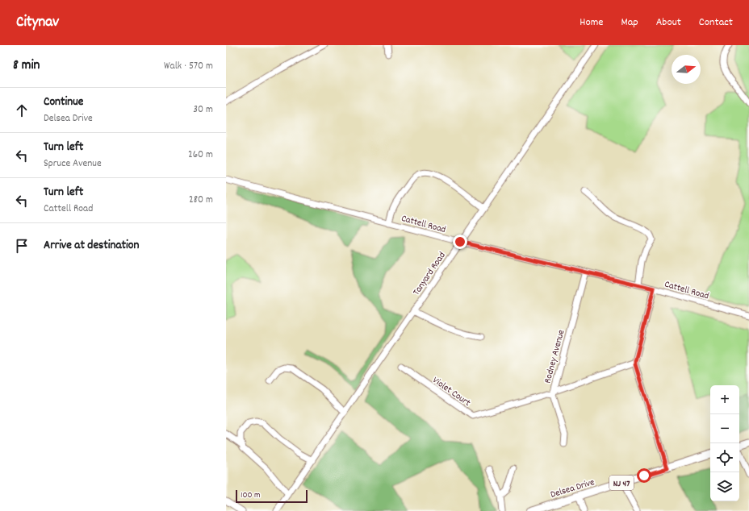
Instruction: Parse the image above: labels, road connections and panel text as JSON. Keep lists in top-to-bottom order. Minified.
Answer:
{"streets":{"main road":["NJ 47","Delsea Drive"],"street":["Cattell Road","Tanyard Road","Rodney Avenue","Violet Court"]},"crossings":[["Cattell Road","Tanyard Road"],["Cattell Road","Rodney Avenue"],["Rodney Avenue","Violet Court"]],"scale_bar":"100 m","north":"right","page":{"header":"Citynav","nav":["Home","Map","About","Contact"],"heading":["8 min","Walk · 570 m"],"list":[["Continue","Delsea Drive","30 m"],["Turn left","Spruce Avenue","260 m"],["Turn left","Cattell Road","280 m"],"Arrive at destination"],"map_buttons":["+","−"],"scale":"100 m"}}
